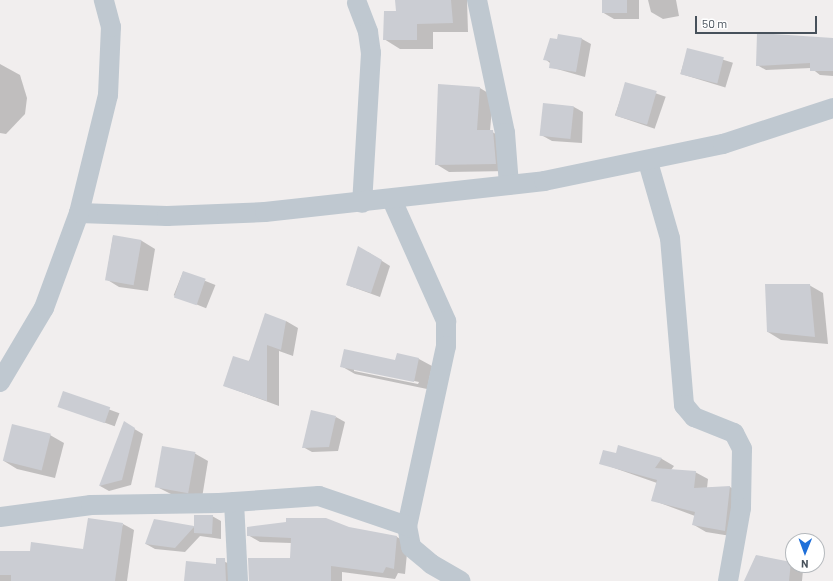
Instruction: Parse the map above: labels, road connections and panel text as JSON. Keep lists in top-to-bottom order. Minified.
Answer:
{"scale_bar":"50 m","north":"bottom"}
